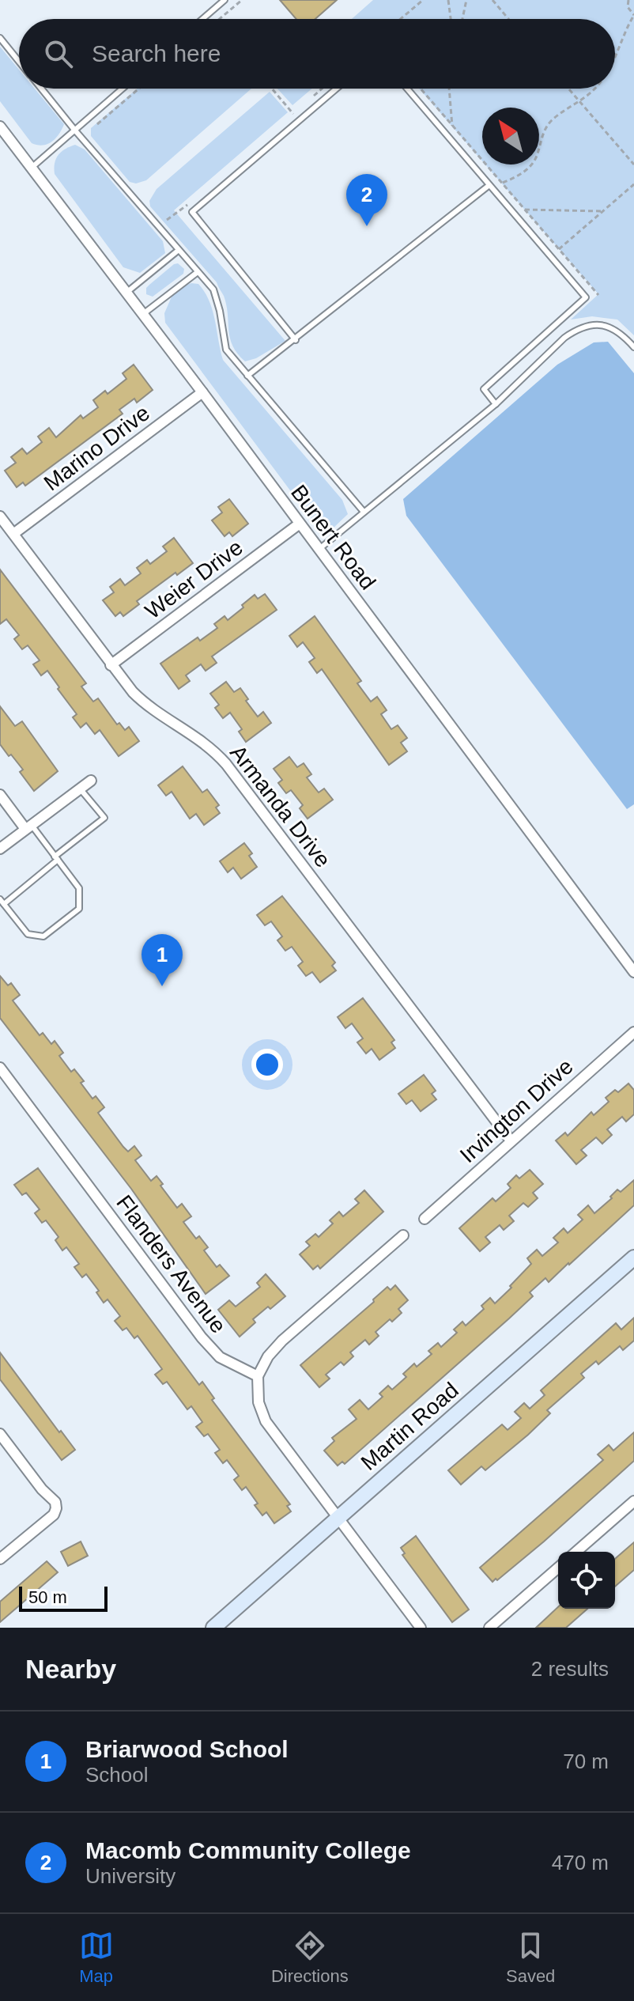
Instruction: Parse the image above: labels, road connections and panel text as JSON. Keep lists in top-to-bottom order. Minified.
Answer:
{"streets":{"street":["Marino Drive","Bunert Road","Weier Drive","Armanda Drive","Irvington Drive","Flanders Avenue","Martin Road"]},"crossings":[["Marino Drive","Bunert Road"],["Marino Drive","Armanda Drive"],["Bunert Road","Weier Drive"],["Weier Drive","Armanda Drive"],["Armanda Drive","Irvington Drive"]],"scale_bar":"50 m","north":"top left","page":{"search":"Search here","pins":["2","1"],"scale":"50 m","heading":["Nearby","2 results"],"list":[{"mark":"1","name":"Briarwood School","note":"School","value":"70 m"},{"mark":"2","name":"Macomb Community College","note":"University","value":"470 m"}],"nav":["Map","Directions","Saved"]}}
